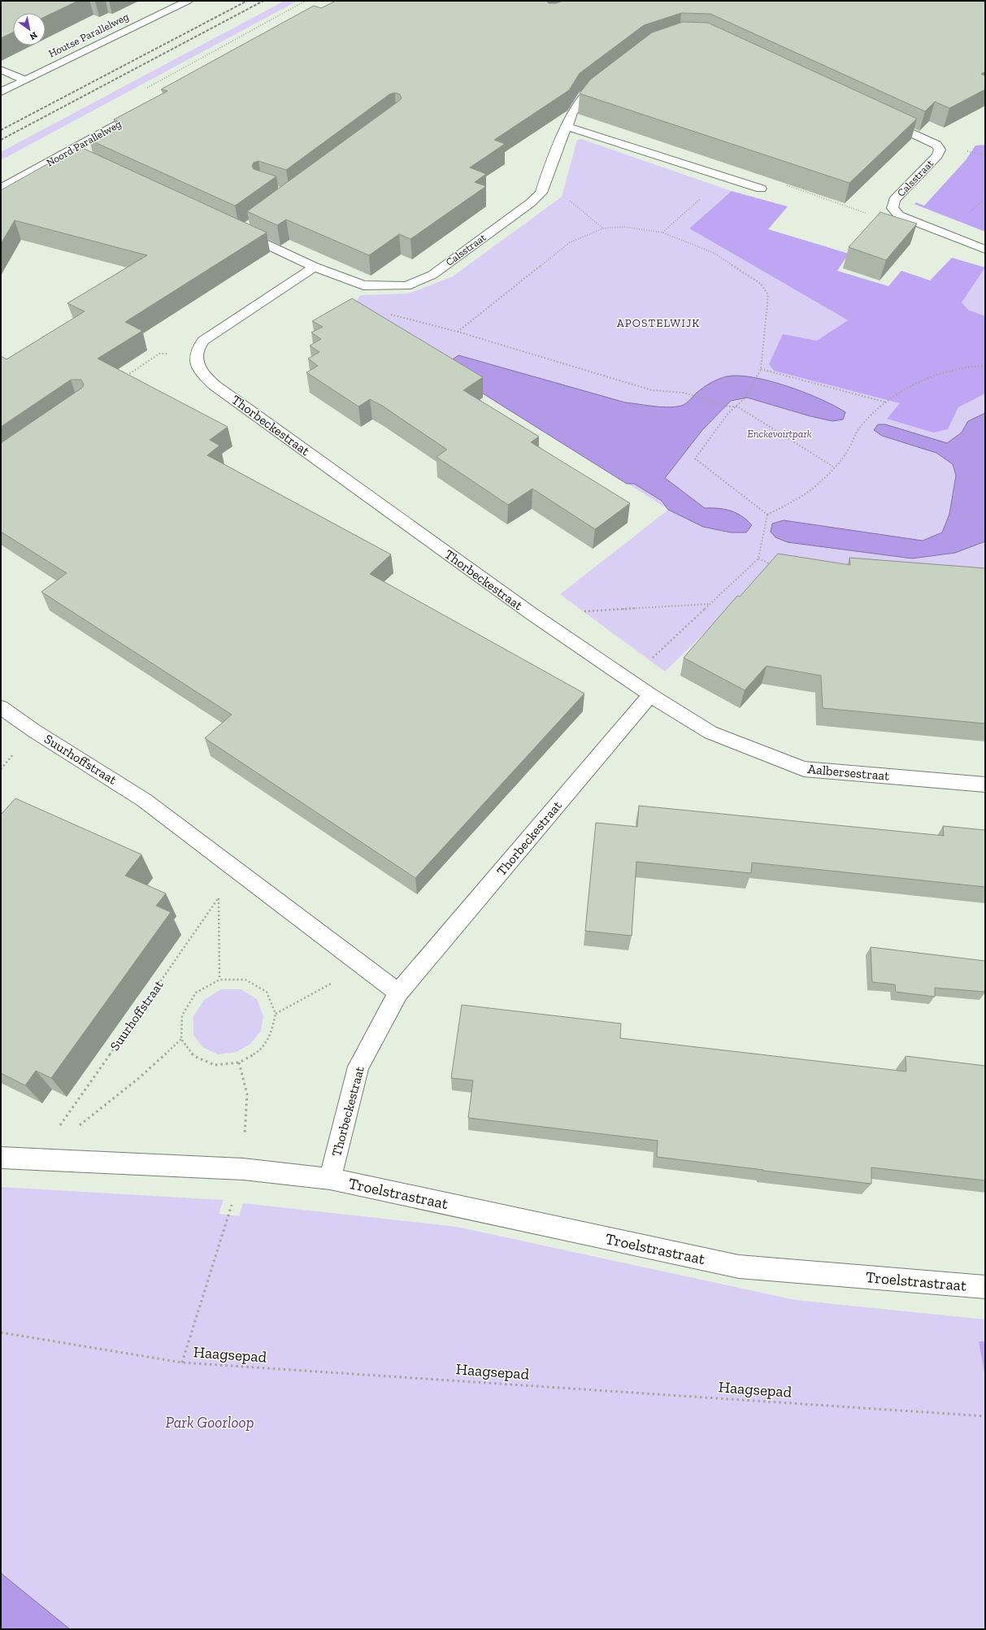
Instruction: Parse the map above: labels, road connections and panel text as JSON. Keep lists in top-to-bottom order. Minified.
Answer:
{"streets":{"street":["Houtse Parallelweg","Noord Parallelweg","Calsstraat","Thorbeckestraat","Suurhoffstraat","Aalbersestraat","Troelstrastraat"],"path":["Haagsepad"]},"crossings":[["Thorbeckestraat","Suurhoffstraat"],["Thorbeckestraat","Aalbersestraat"],["Thorbeckestraat","Troelstrastraat"]],"districts":["APOSTELWIJK"],"parks":["Enckevoirtpark","Park Goorloop"],"north":"bottom right"}
